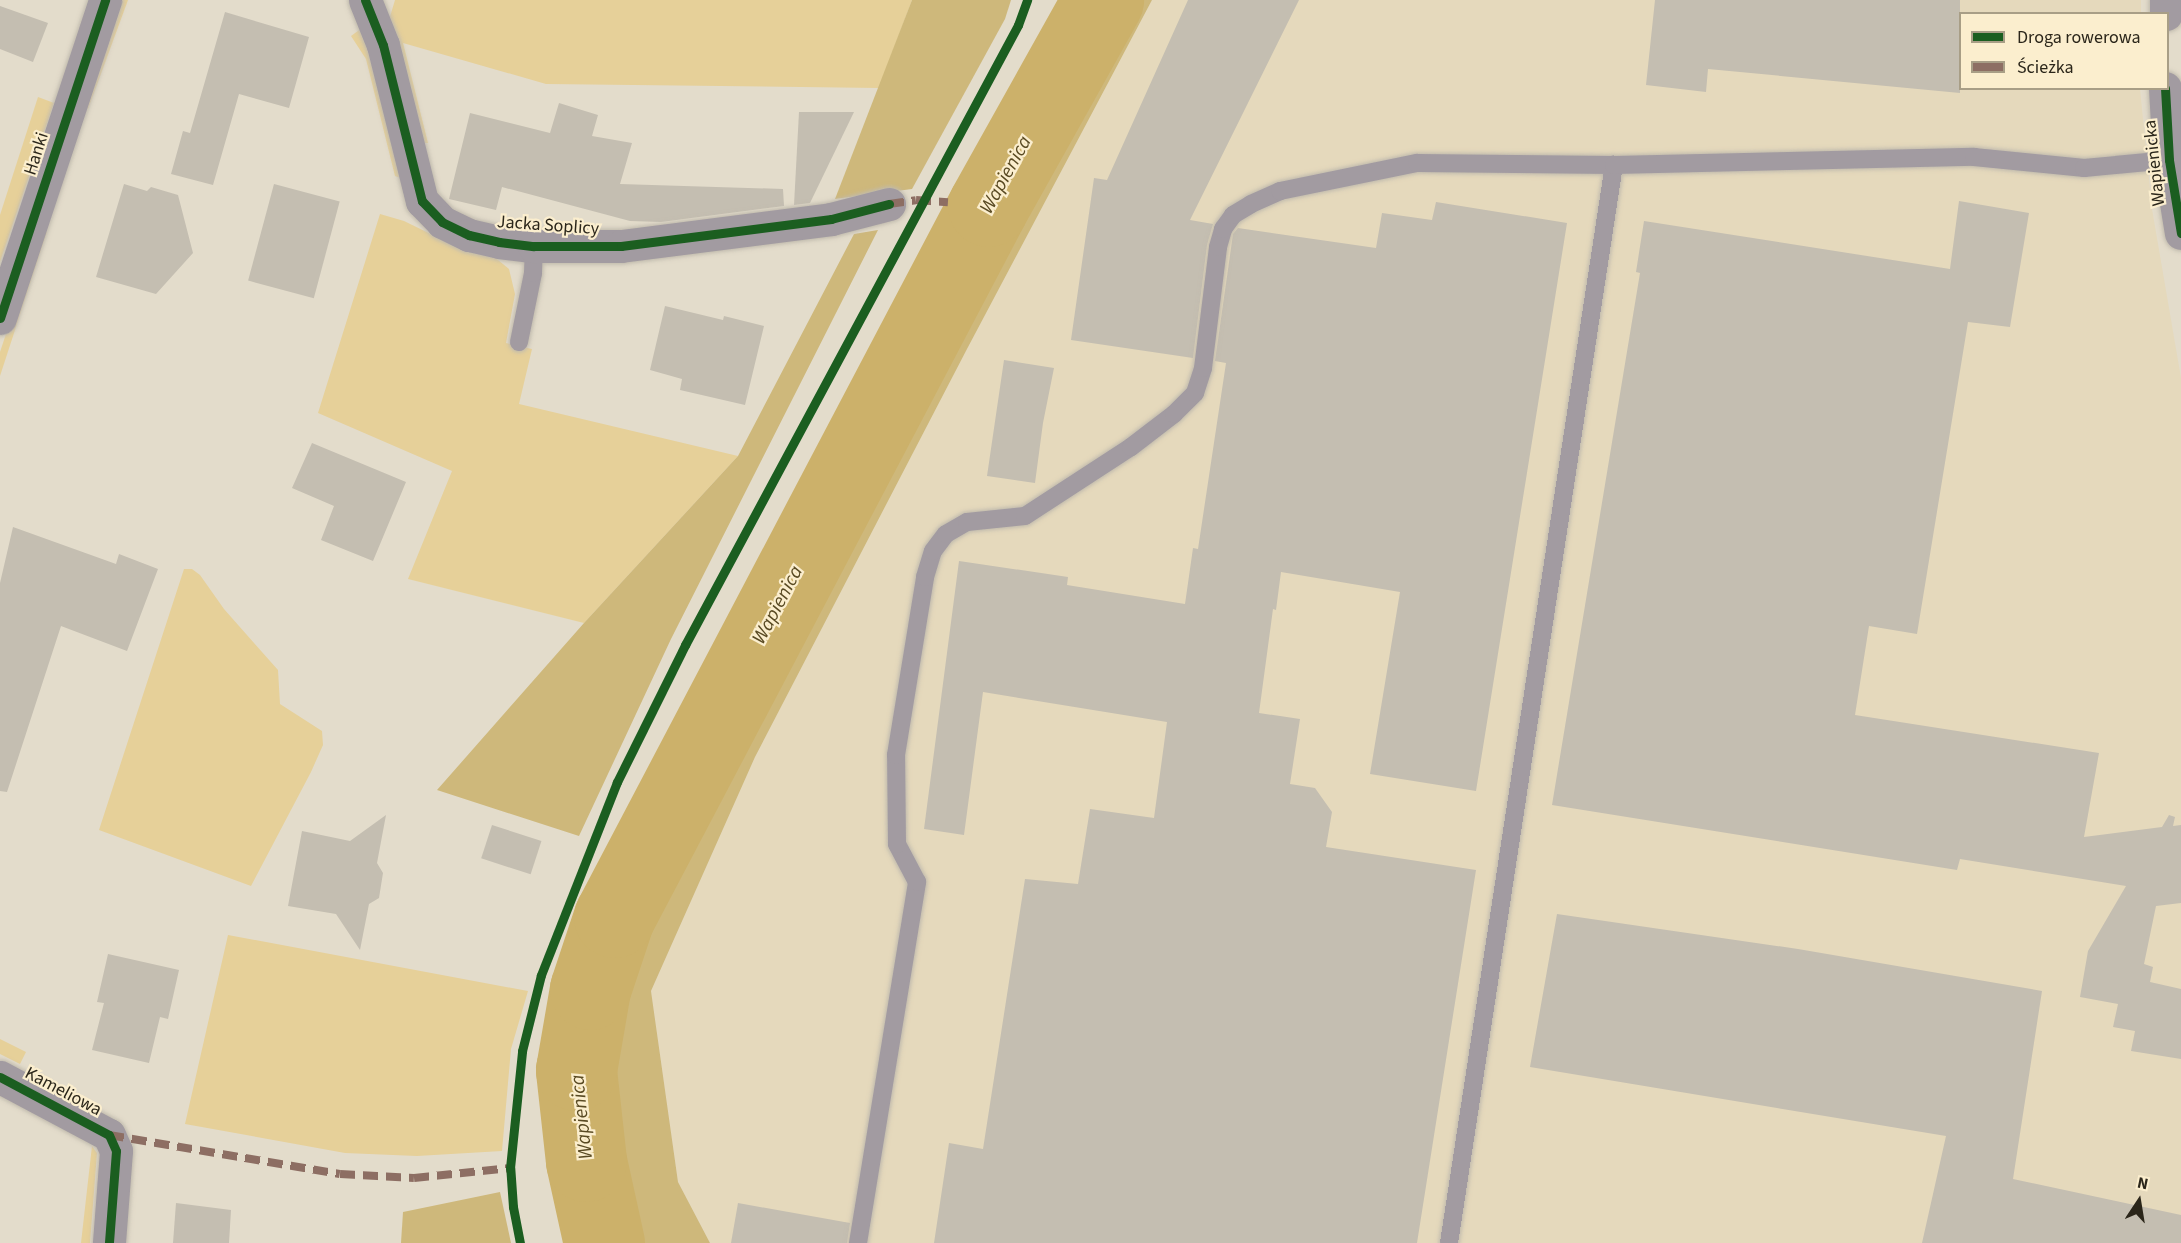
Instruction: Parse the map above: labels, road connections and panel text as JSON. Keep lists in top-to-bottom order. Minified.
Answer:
{"streets":{"street":["Hanki","Wapienicka","Jacka Soplicy","Kameliowa"]},"water":["Wapienica"],"legend":["Droga rowerowa","Ścieżka"],"north":"top"}
